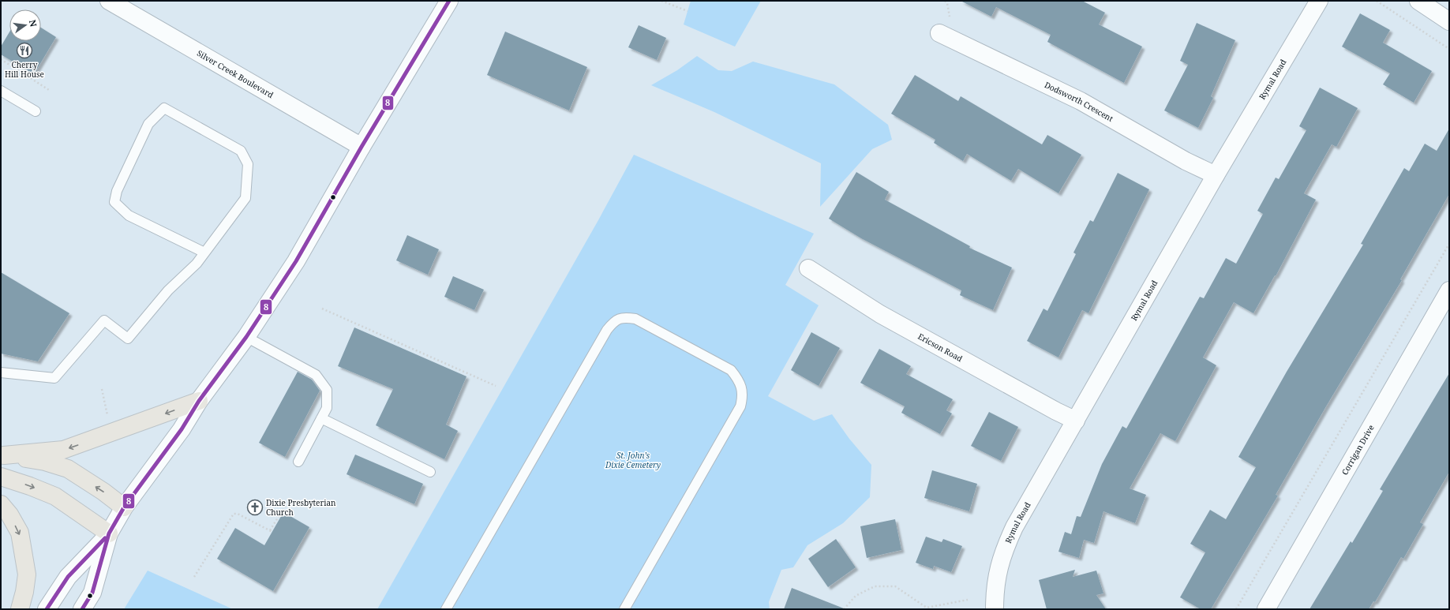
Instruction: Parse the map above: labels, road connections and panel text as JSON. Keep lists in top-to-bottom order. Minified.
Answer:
{"streets":{"street":["Silver Creek Boulevard","Rymal Road","Dodsworth Crescent","Ericson Road","Corrigan Drive"]},"crossings":[["Rymal Road","Dodsworth Crescent"],["Rymal Road","Ericson Road"]],"parks":["St. John’s Dixie Cemetery"],"places":{"restaurant":["Cherry Hill House"],"church":["Dixie Presbyterian Church"]},"lines":["transit line 8"],"north":"right"}
